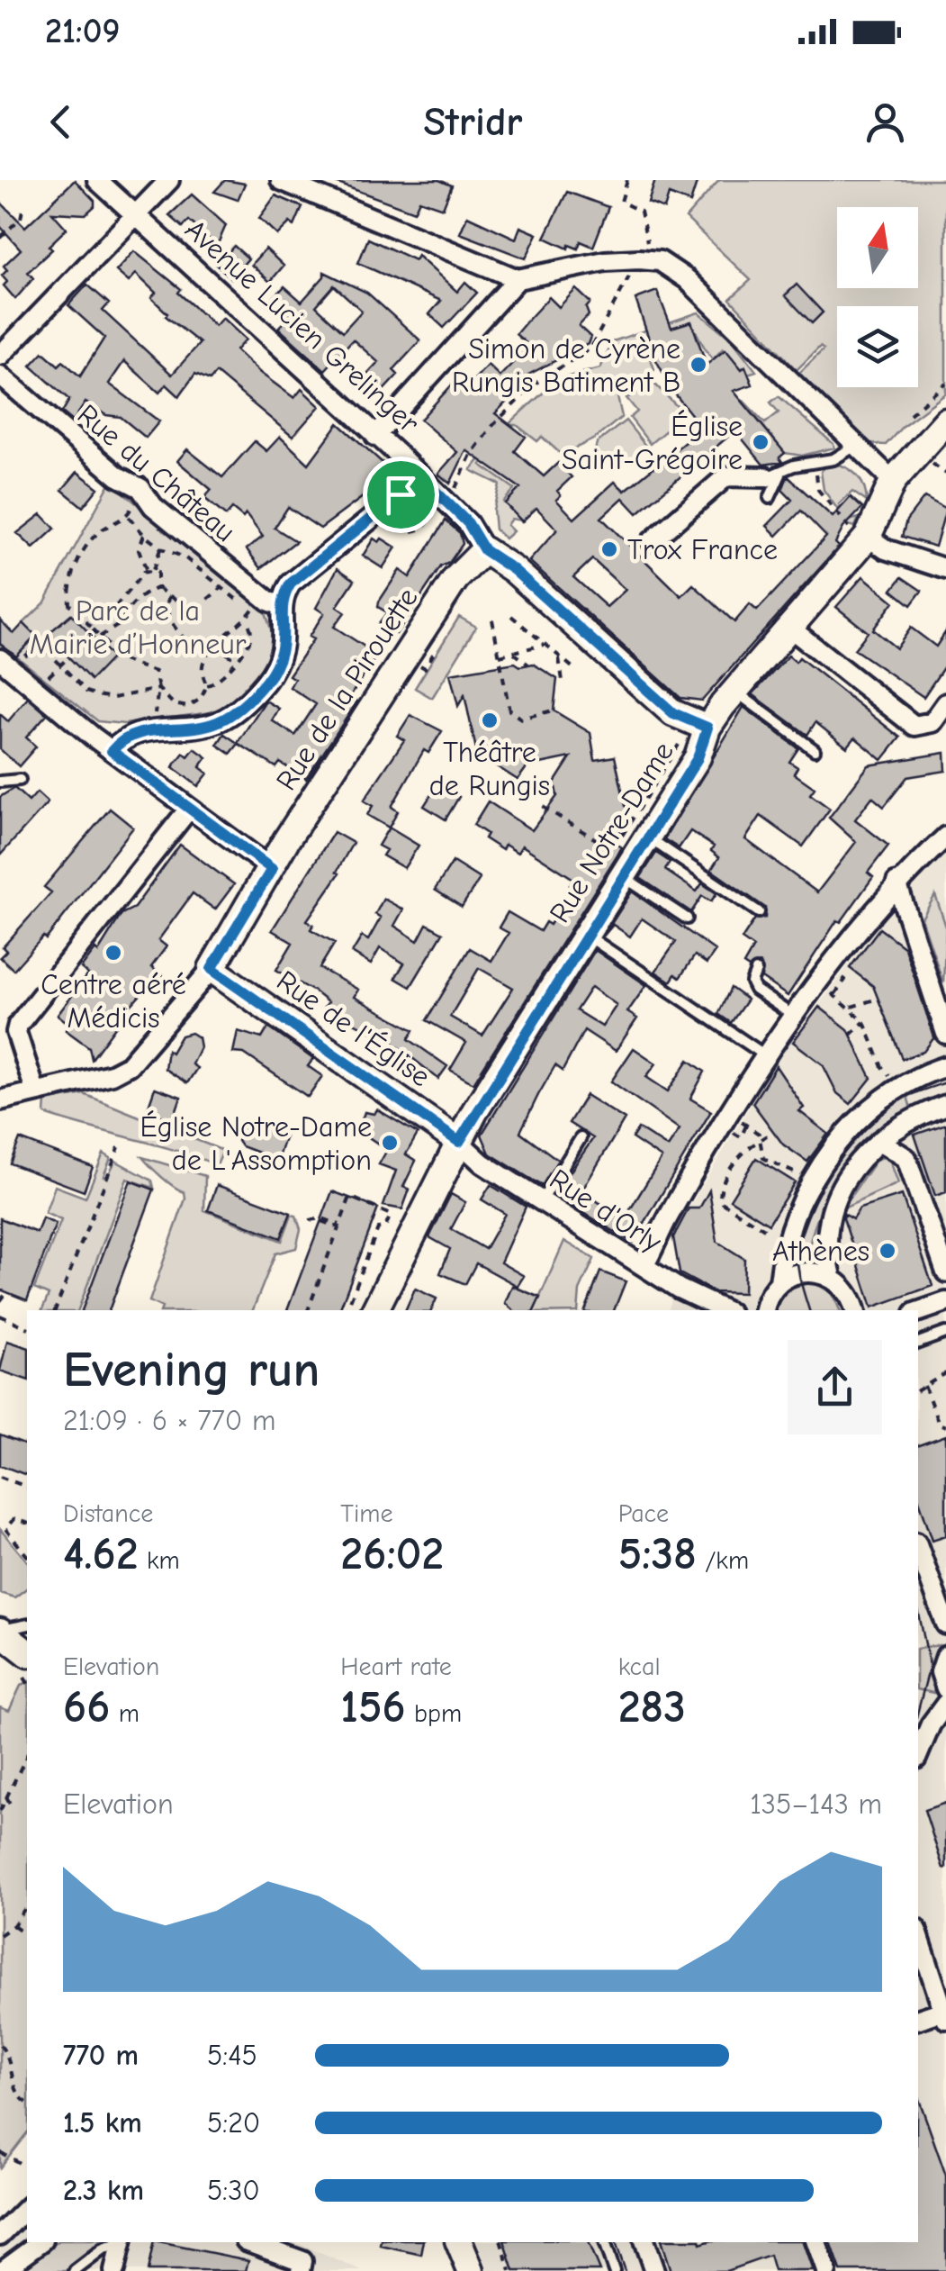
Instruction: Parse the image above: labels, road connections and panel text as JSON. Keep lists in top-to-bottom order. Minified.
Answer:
{"streets":{"street":["Avenue Lucien Grelinger","Rue du Château","Rue de la Pirouette","Rue Notre-Dame","Rue de l'Église","Rue d'Orly"]},"crossings":[["Avenue Lucien Grelinger","Rue de la Pirouette"],["Avenue Lucien Grelinger","Rue Notre-Dame"],["Rue de la Pirouette","Rue de l'Église"],["Rue Notre-Dame","Rue de l'Église"],["Rue Notre-Dame","Rue d'Orly"],["Rue de l'Église","Rue d'Orly"]],"parks":["Parc de la Mairie d’Honneur"],"places":["Simon de Cyrène Rungis Batiment B","Église Saint-Grégoire","Trox France","Théâtre de Rungis","Centre aéré Médicis","Église Notre-Dame de L'Assomption","Athènes"],"north":"top","page":{"status":"21:09","header":"Stridr","heading":["Evening run","21:09 · 6 × 770 m"],"stats":[["Distance","4.62 km"],["Time","26:02"],["Pace","5:38 /km"],["Elevation","66 m"],["Heart rate","156 bpm"],["kcal","283"]],"chart":["Elevation","135–143 m"],"list":[{"name":"770 m","note":"5:45"},{"name":"1.5 km","note":"5:20"},{"name":"2.3 km","note":"5:30"}]}}
